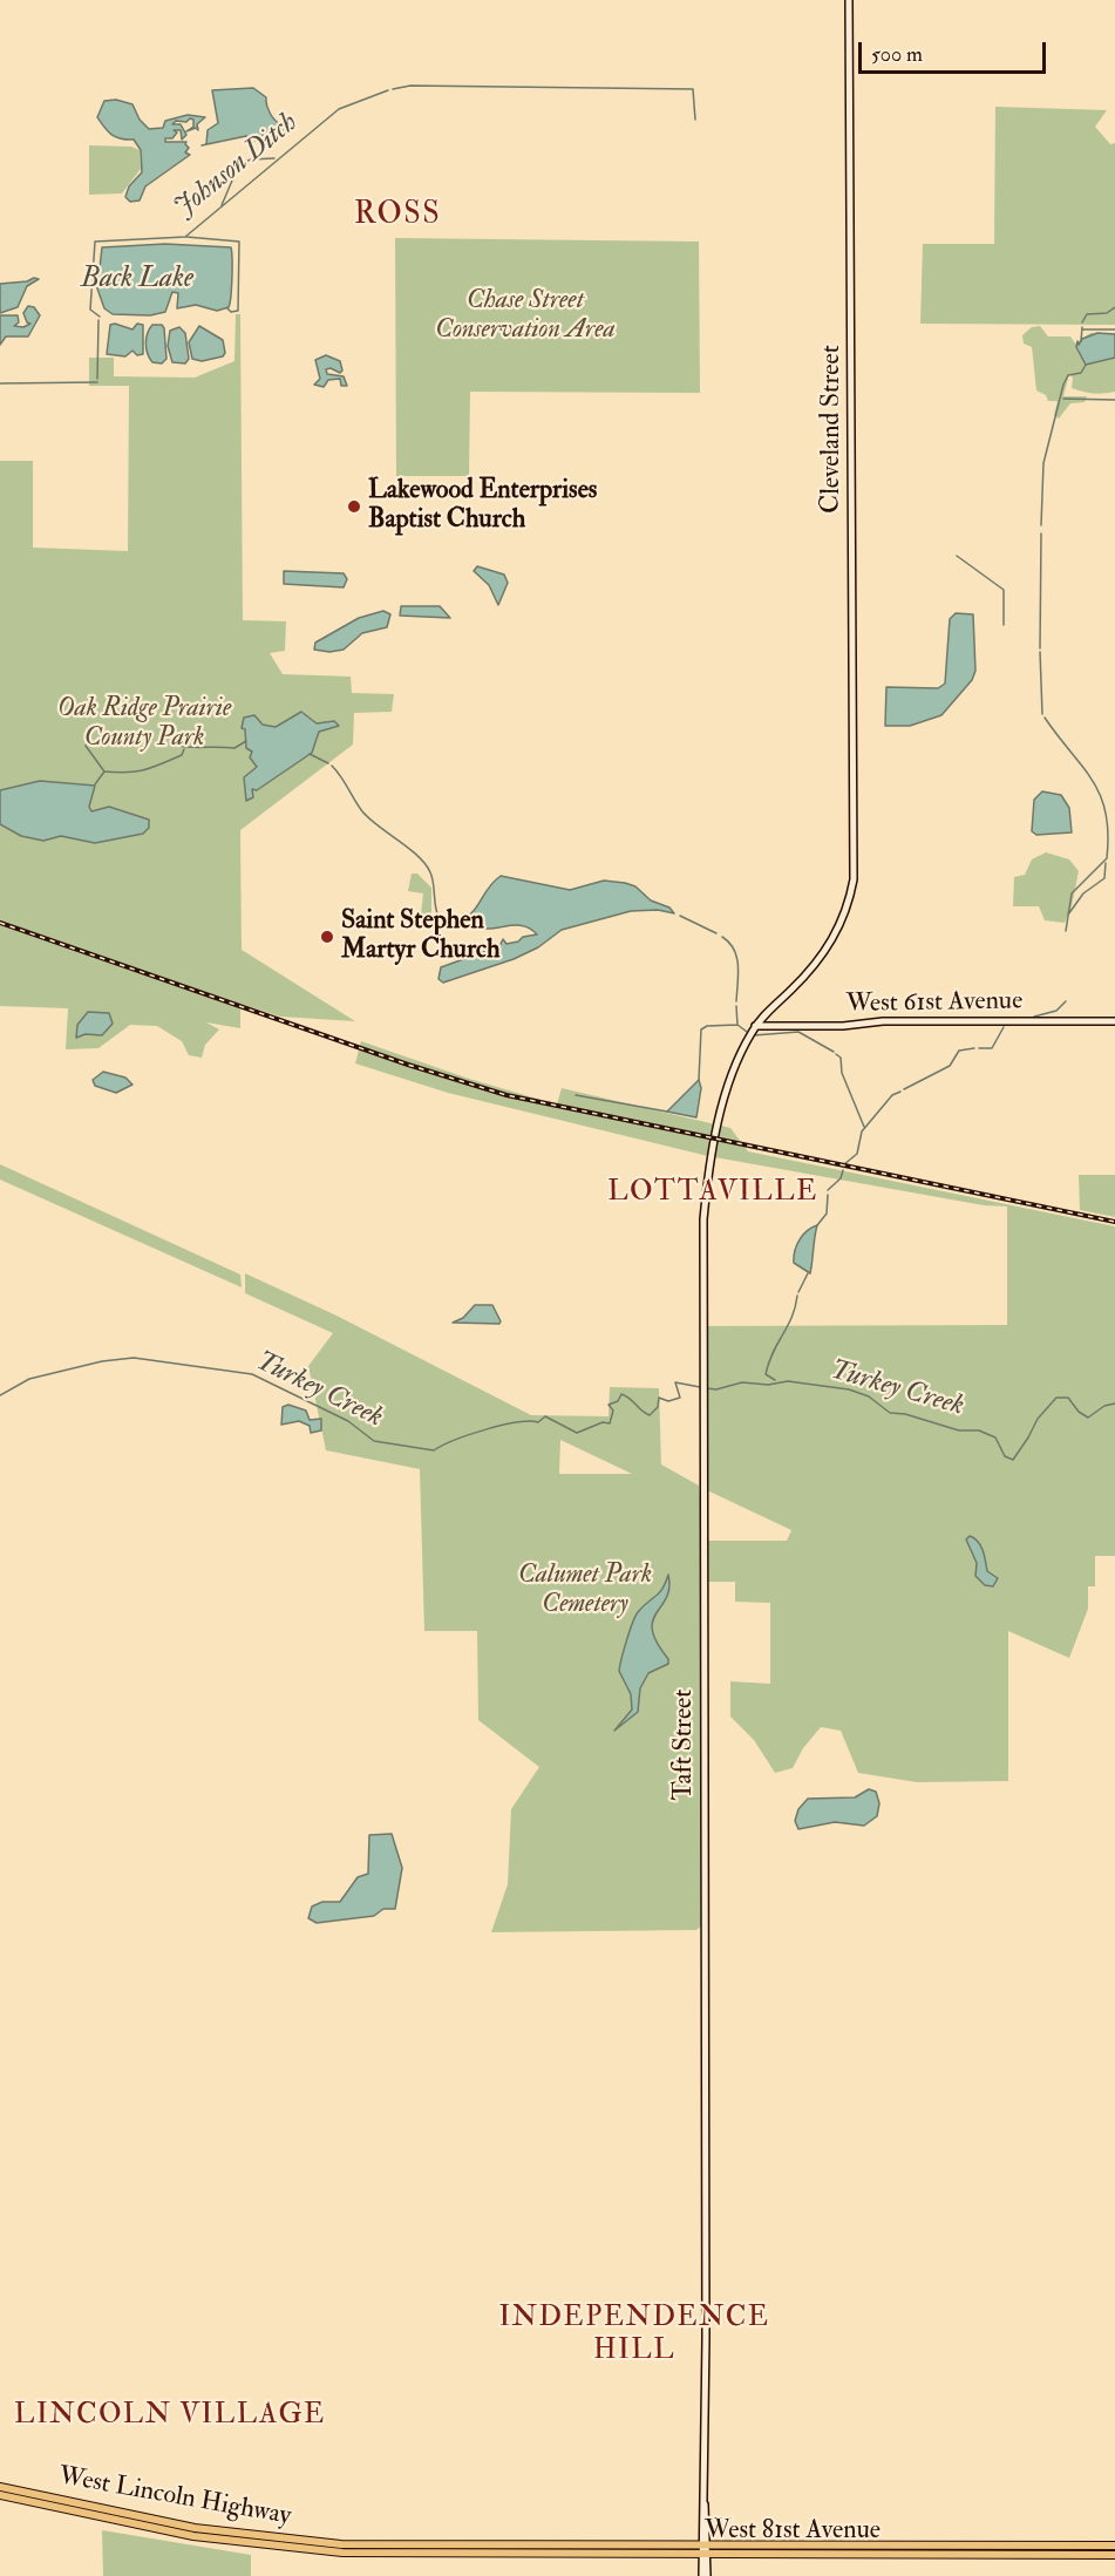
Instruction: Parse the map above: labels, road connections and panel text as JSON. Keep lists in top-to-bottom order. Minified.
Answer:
{"streets":{"main road":["Cleveland Street","West 61st Avenue","Taft Street","West Lincoln Highway","West 81st Avenue"]},"crossings":[["Cleveland Street","Taft Street"],["West 61st Avenue","Taft Street"],["Taft Street","West 81st Avenue"],["West Lincoln Highway","West 81st Avenue"]],"districts":["ROSS","LOTTAVILLE","INDEPENDENCE HILL","LINCOLN VILLAGE"],"water":["Johnson Ditch","Back Lake","Turkey Creek"],"parks":["Chase Street Conservation Area","Oak Ridge Prairie County Park","Calumet Park Cemetery"],"places":["Lakewood Enterprises Baptist Church","Saint Stephen Martyr Church"],"scale_bar":"500 m"}
